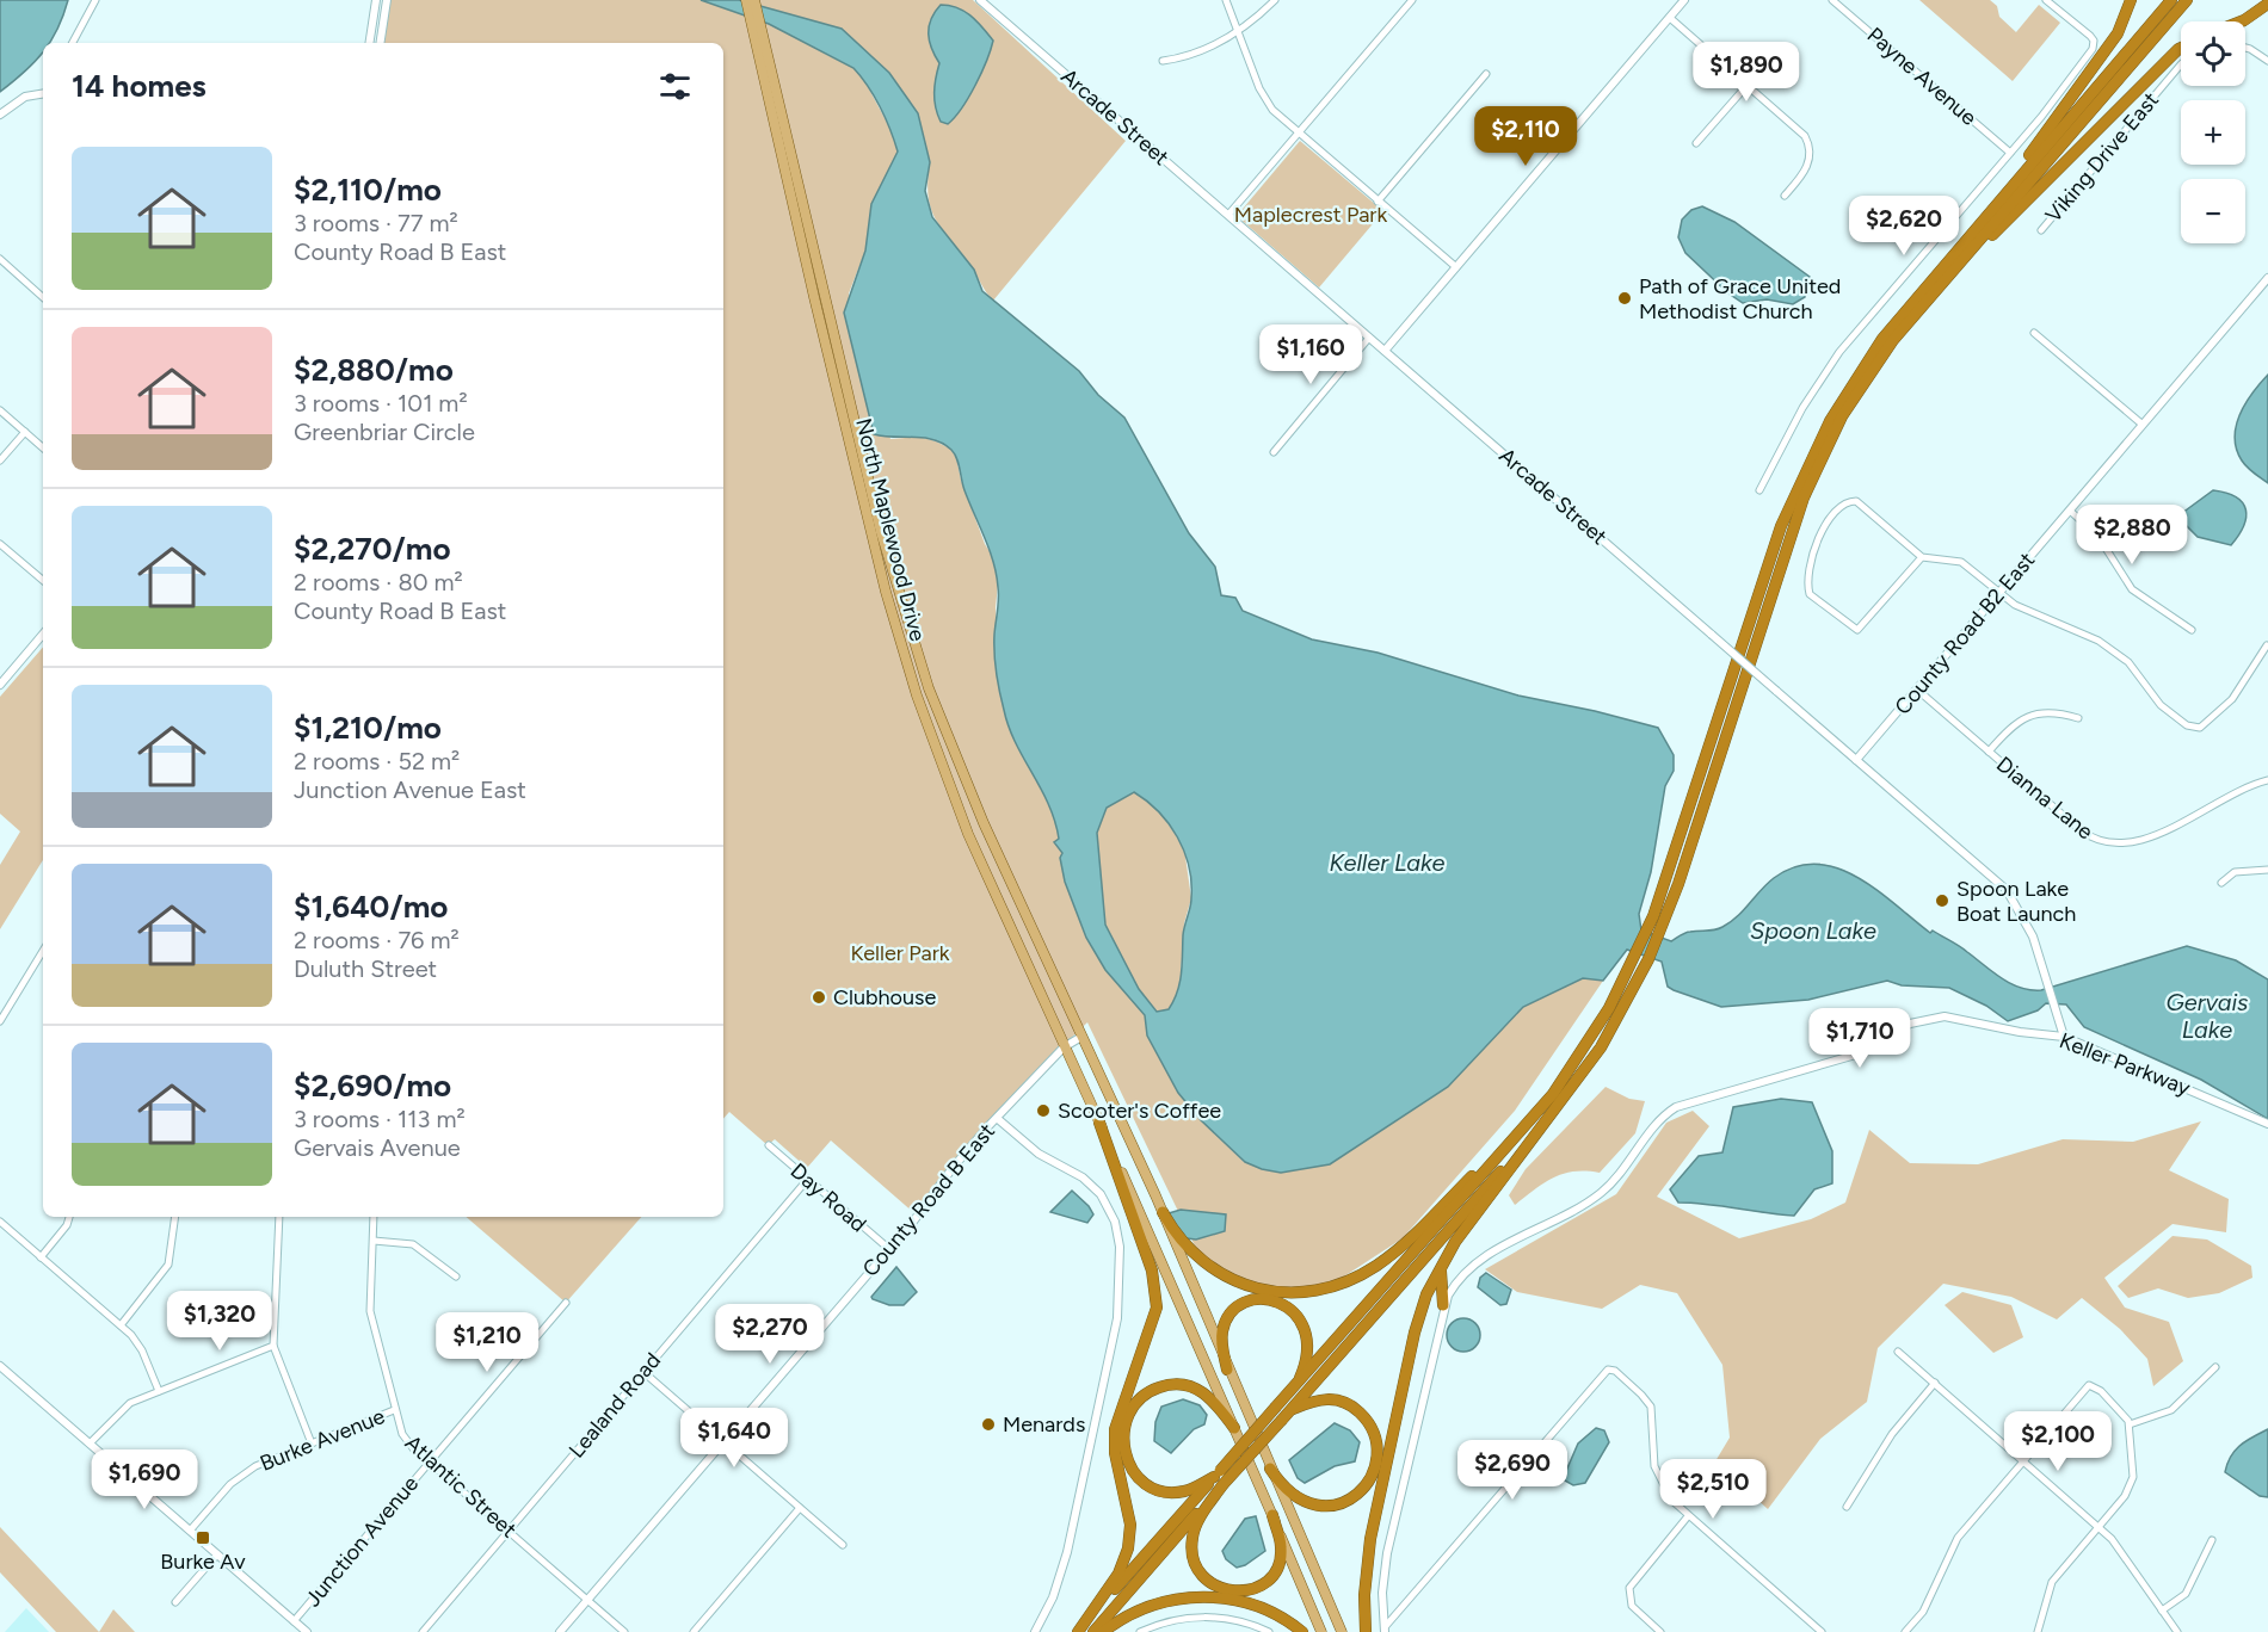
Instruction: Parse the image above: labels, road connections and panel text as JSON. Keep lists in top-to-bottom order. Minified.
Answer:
{"streets":{"main road":["North Maplewood Drive"],"street":["Payne Avenue","Arcade Street","Viking Drive East","County Road B2 East","Dianna Lane","Keller Parkway","Day Road","County Road B East","Lealand Road","Burke Avenue","Atlantic Street","Junction Avenue"]},"crossings":[["Arcade Street","County Road B2 East"],["Arcade Street","Keller Parkway"],["North Maplewood Drive","County Road B East"],["County Road B2 East","Dianna Lane"],["Day Road","County Road B East"],["Day Road","Lealand Road"],["County Road B East","Atlantic Street"],["Lealand Road","Atlantic Street"],["Burke Avenue","Atlantic Street"],["Atlantic Street","Junction Avenue"]],"water":["Keller Lake","Spoon Lake","Gervais Lake"],"parks":["Maplecrest Park","Keller Park"],"places":{"other":["Path of Grace United Methodist Church","Spoon Lake Boat Launch","Clubhouse","Scooter's Coffee","Menards"],"transit":["Burke Av"]},"page":{"map_buttons":["+","−"],"price":["$1,890","$2,110","$2,620","$1,160","$2,880","$1,710","$1,320","$2,270","$1,210","$1,640","$2,100","$2,690","$1,690","$2,510"],"heading":"14 homes","list":[{"name":"$2,110/mo","note":"3 rooms · 77 m² · County Road B East"},{"name":"$2,880/mo","note":"3 rooms · 101 m² · Greenbriar Circle"},{"name":"$2,270/mo","note":"2 rooms · 80 m² · County Road B East"},{"name":"$1,210/mo","note":"2 rooms · 52 m² · Junction Avenue East"},{"name":"$1,640/mo","note":"2 rooms · 76 m² · Duluth Street"},{"name":"$2,690/mo","note":"3 rooms · 113 m² · Gervais Avenue"}]}}
